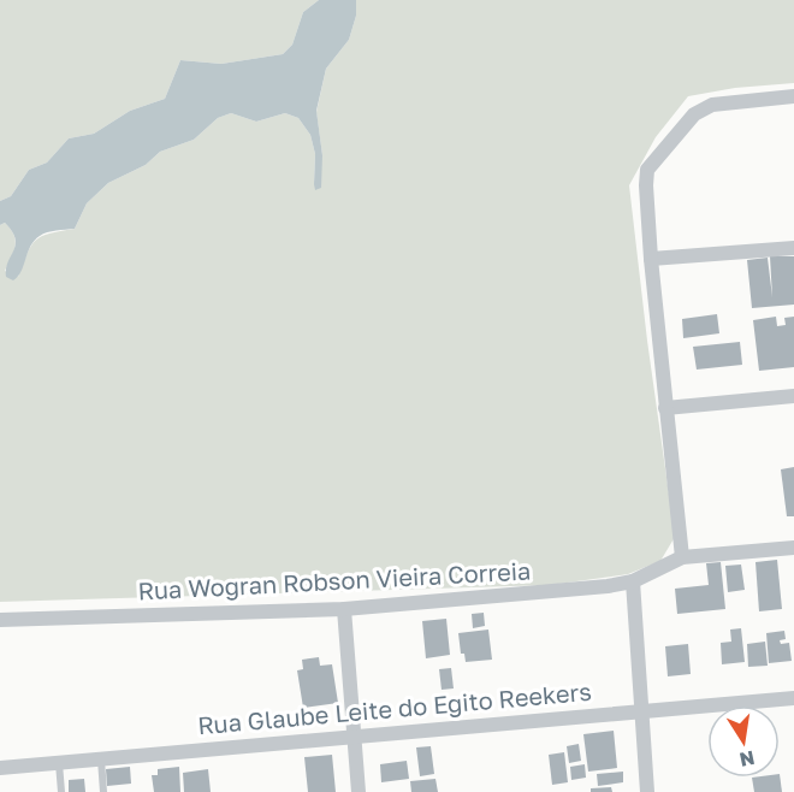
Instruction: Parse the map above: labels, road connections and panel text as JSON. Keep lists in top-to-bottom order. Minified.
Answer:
{"streets":{"street":["Rua Wogran Robson Vieira Correia","Rua Glaube Leite do Egito Reekers"]},"north":"bottom"}
